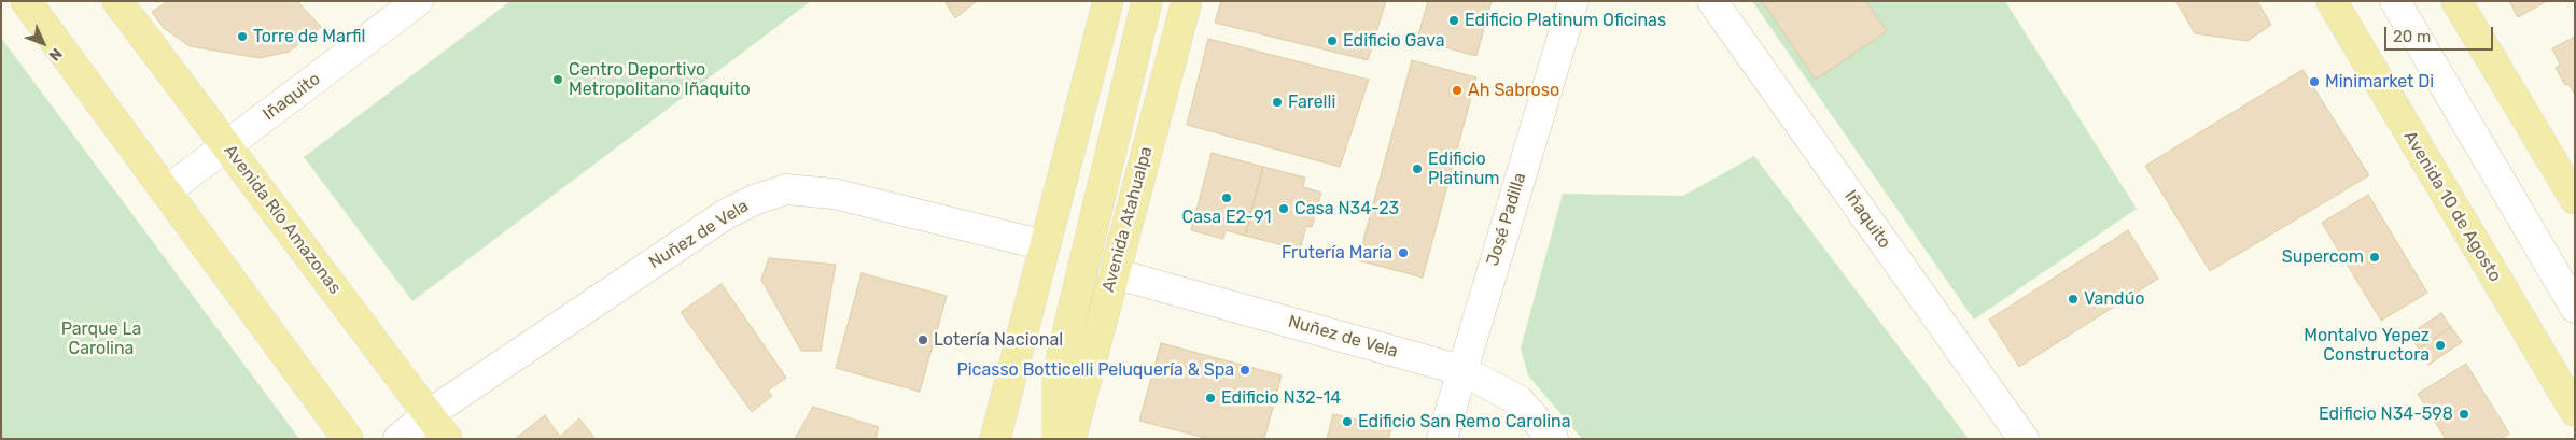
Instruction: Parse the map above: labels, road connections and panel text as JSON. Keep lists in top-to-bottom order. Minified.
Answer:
{"streets":{"main road":["Avenida 10 de Agosto","Avenida Río Amazonas","Avenida Atahualpa"],"street":["Iñaquito","José Padilla","Nuñez de Vela"]},"crossings":[["Iñaquito","Avenida Río Amazonas"],["Avenida Río Amazonas","Nuñez de Vela"],["Avenida Atahualpa","Nuñez de Vela"],["José Padilla","Nuñez de Vela"]],"parks":["Parque La Carolina"],"places":["Edificio Platinum Oficinas","Torre de Marfil","Edificio Gava","Centro Deportivo Metropolitano Iñaquito","Minimarket Di","Ah Sabroso","Farelli","Edificio Platinum","Casa E2-91","Casa N34-23","Frutería María","Supercom","Vandúo","Lotería Nacional","Montalvo Yepez Constructora","Picasso Botticelli Peluquería & Spa","Edificio N32-14","Edificio N34-598","Edificio San Remo Carolina"],"scale_bar":"20 m","north":"bottom right"}
